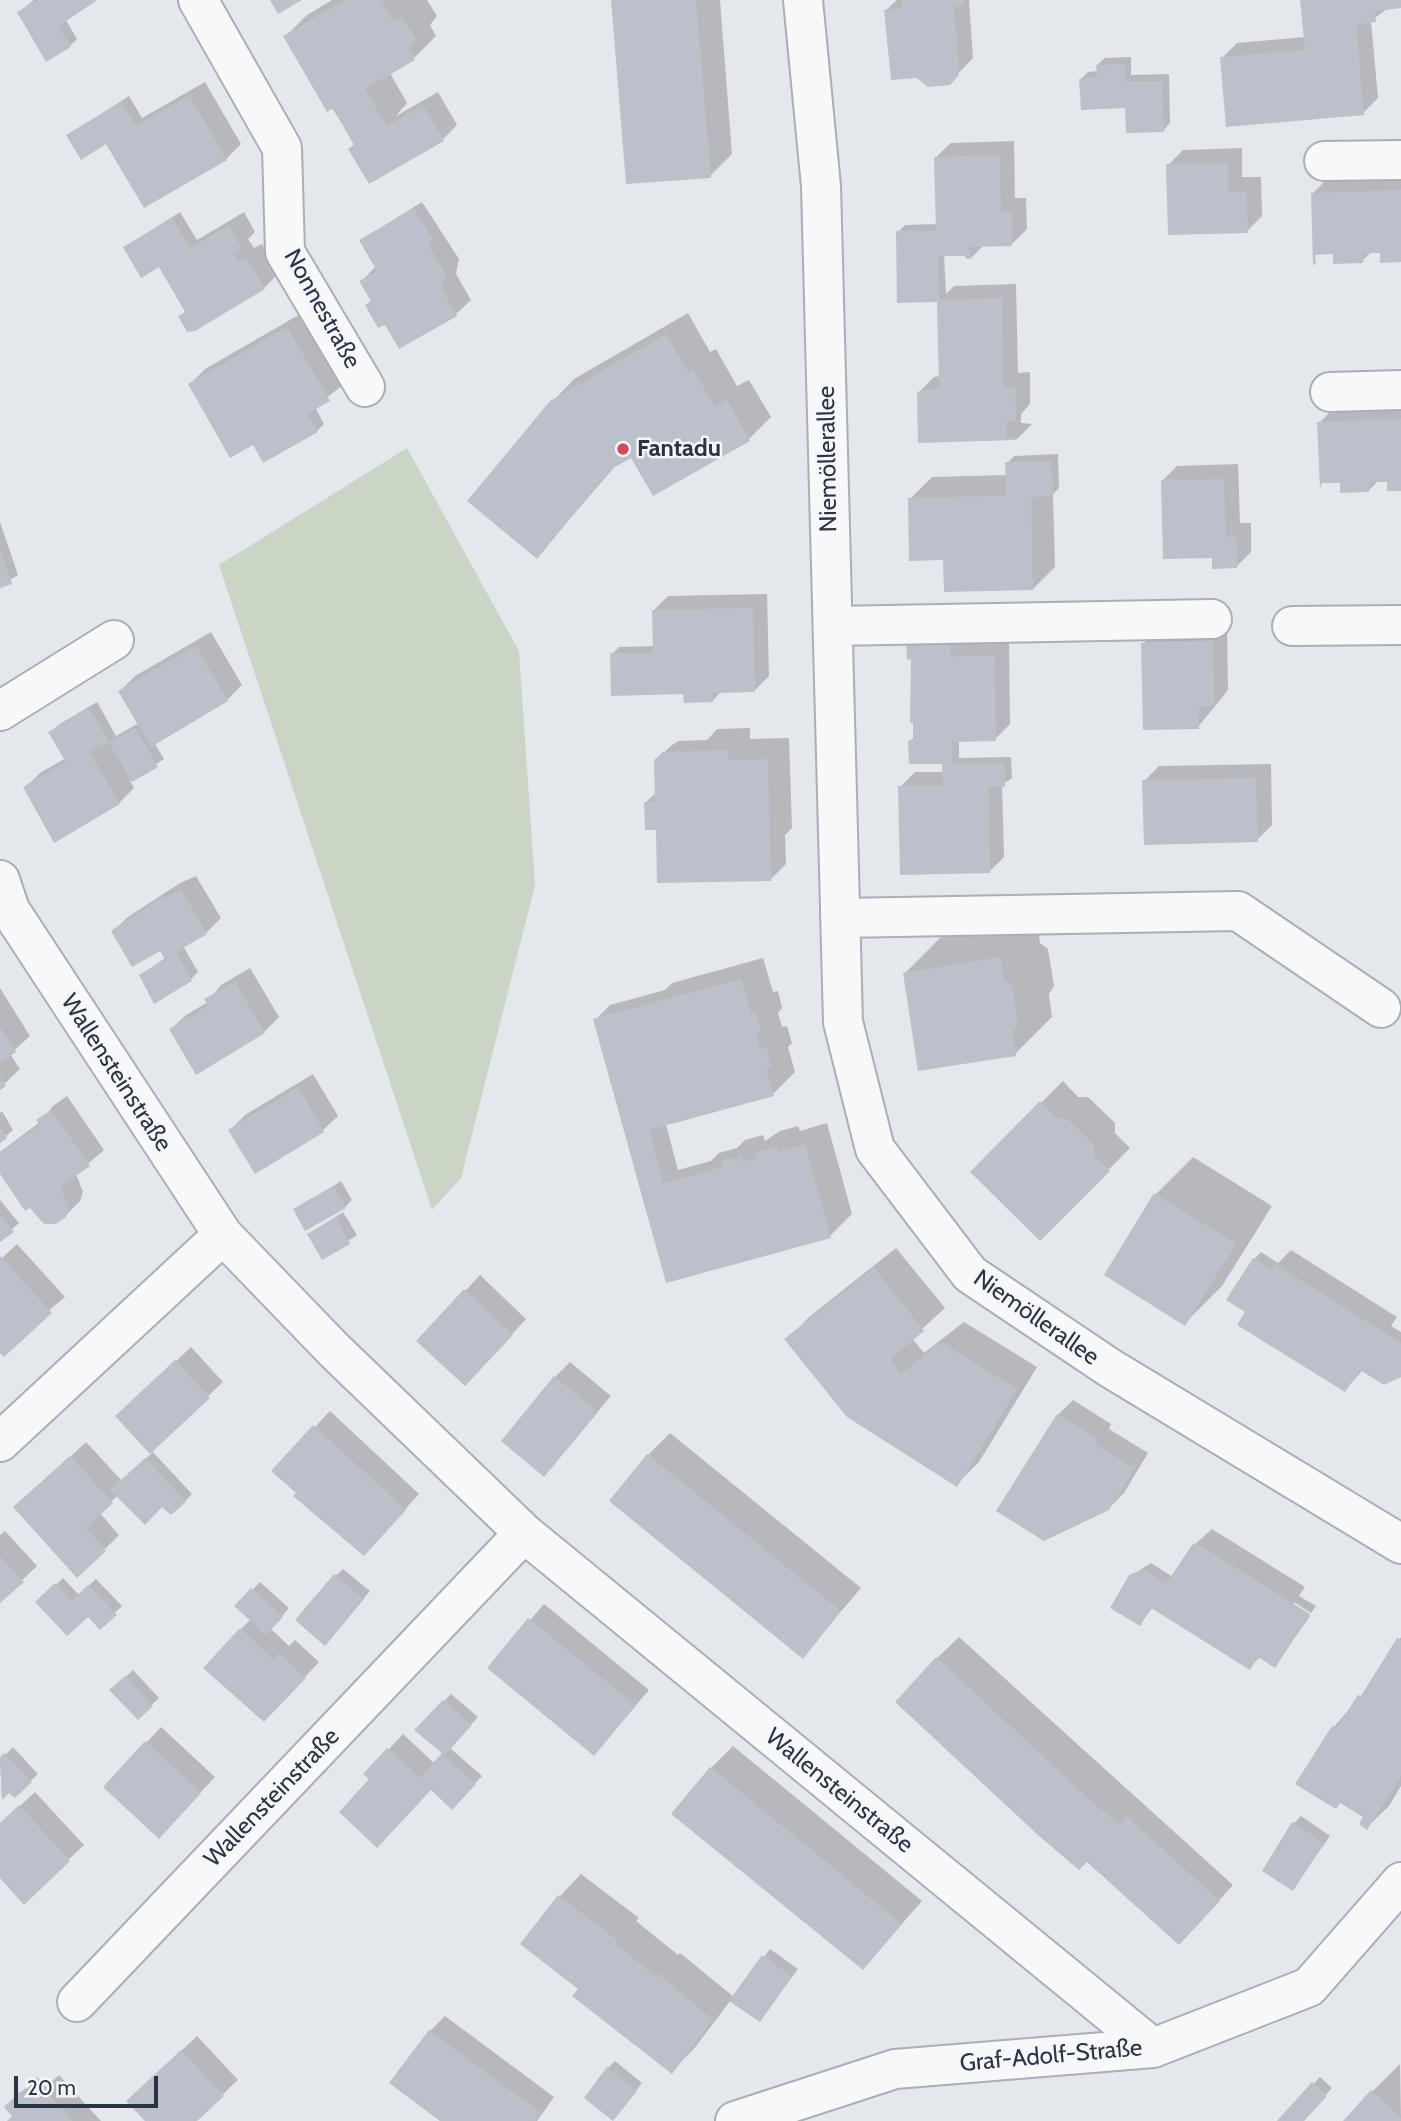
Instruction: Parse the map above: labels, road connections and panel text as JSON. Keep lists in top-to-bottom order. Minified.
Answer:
{"streets":{"street":["Nonnestraße","Niemöllerallee","Wallensteinstraße","Graf-Adolf-Straße"]},"crossings":[["Wallensteinstraße","Graf-Adolf-Straße"]],"places":["Fantadu"],"scale_bar":"20 m"}
